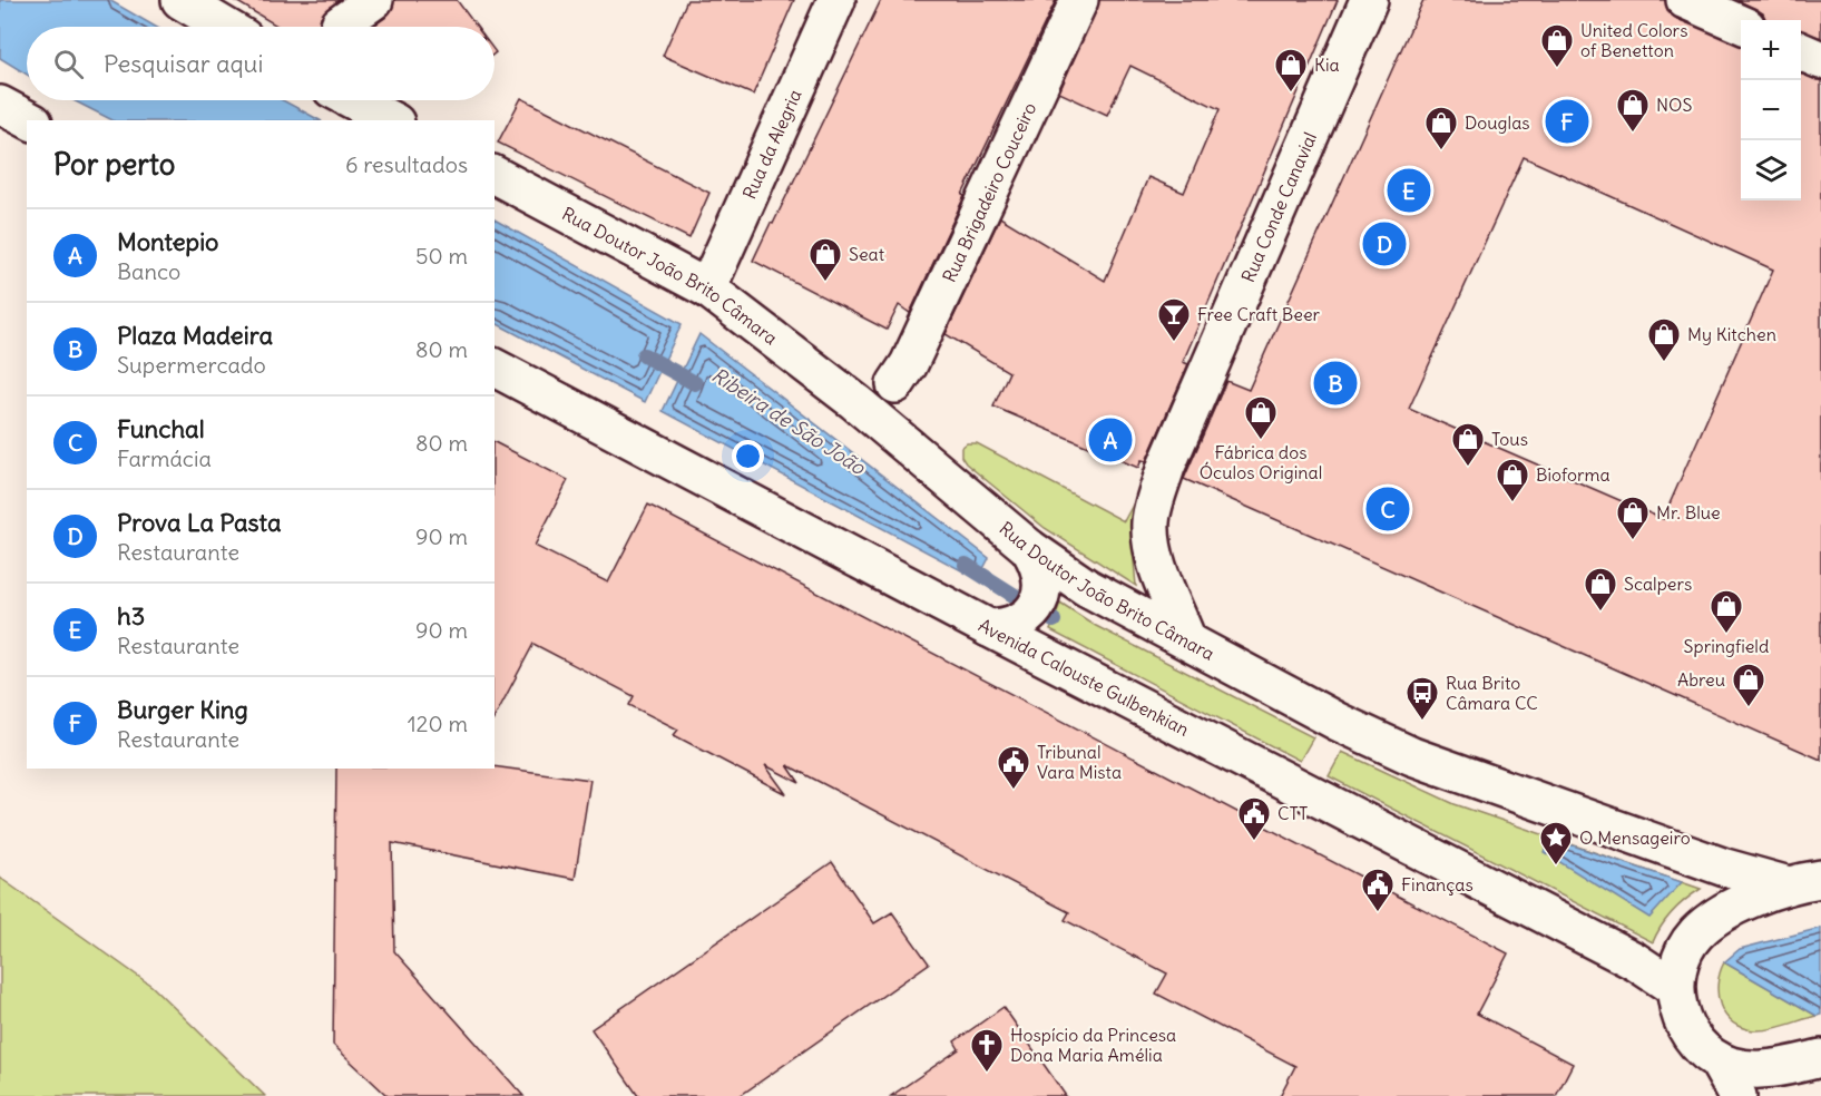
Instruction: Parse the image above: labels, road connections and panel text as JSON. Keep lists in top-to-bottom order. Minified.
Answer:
{"streets":{"main road":["Rua da Alegria","Rua Brigadeiro Couceiro","Rua Conde Canavial","Rua Doutor João Brito Câmara","Avenida Calouste Gulbenkian"]},"crossings":[["Rua da Alegria","Rua Doutor João Brito Câmara"],["Rua Conde Canavial","Rua Doutor João Brito Câmara"]],"water":["Ribeira de São João"],"places":{"shop":["United Colors of Benetton","Kia","NOS","Douglas","Seat","My Kitchen","Fábrica dos Óculos Original","Tous","Bioforma","Mr. Blue","Scalpers","Springfield","Abreu"],"bar":["Free Craft Beer"],"bus stop":["Rua Brito Câmara CC"],"public building":["Tribunal Vara Mista","CTT","Finanças"],"place":["O Mensageiro"],"church":["Hospício da Princesa Dona Maria Amélia"]},"page":{"map_buttons":["+","−"],"search":"Pesquisar aqui","pins":["F","E","D","B","A","C"],"heading":["Por perto","6 resultados"],"list":[{"mark":"A","name":"Montepio","note":"Banco","value":"50 m"},{"mark":"B","name":"Plaza Madeira","note":"Supermercado","value":"80 m"},{"mark":"C","name":"Funchal","note":"Farmácia","value":"80 m"},{"mark":"D","name":"Prova La Pasta","note":"Restaurante","value":"90 m"},{"mark":"E","name":"h3","note":"Restaurante","value":"90 m"},{"mark":"F","name":"Burger King","note":"Restaurante","value":"120 m"}]}}
